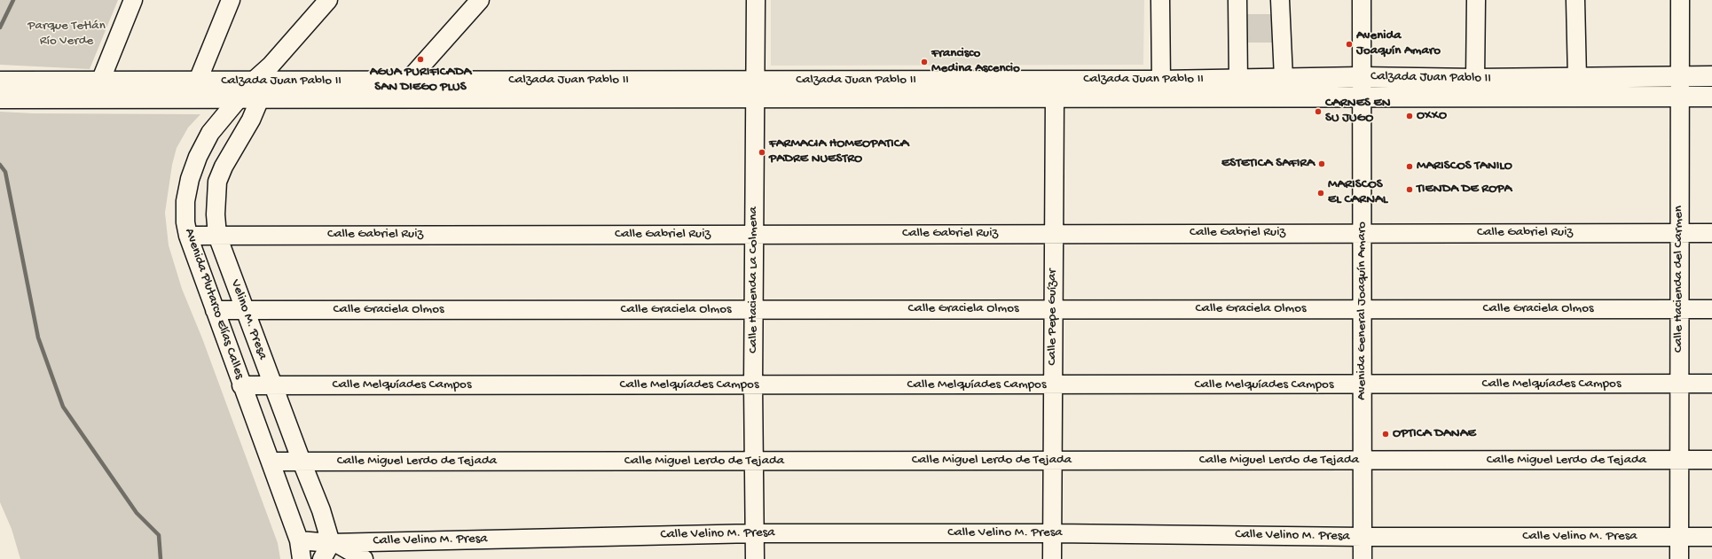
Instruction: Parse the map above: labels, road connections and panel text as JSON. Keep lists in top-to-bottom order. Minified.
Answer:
{"streets":{"main road":["Calzada Juan Pablo II"],"street":["Calle Gabriel Ruiz","Calle Hacienda del Carmen","Calle Hacienda La Colmena","Avenida Plutarco Elías Calles","Calle Graciela Olmos","Avenida General Joaquín Amaro","Calle Pepe Guízar","Velino M. Presa","Calle Melquíades Campos","Calle Miguel Lerdo de Tejada","Calle Velino M. Presa"]},"crossings":[["Calzada Juan Pablo II","Calle Hacienda del Carmen"],["Calzada Juan Pablo II","Calle Hacienda La Colmena"],["Calzada Juan Pablo II","Avenida Plutarco Elías Calles"],["Calzada Juan Pablo II","Avenida General Joaquín Amaro"],["Calzada Juan Pablo II","Calle Pepe Guízar"],["Calzada Juan Pablo II","Velino M. Presa"],["Calle Gabriel Ruiz","Calle Hacienda del Carmen"],["Calle Gabriel Ruiz","Calle Hacienda La Colmena"],["Calle Gabriel Ruiz","Avenida Plutarco Elías Calles"],["Calle Gabriel Ruiz","Avenida General Joaquín Amaro"],["Calle Gabriel Ruiz","Calle Pepe Guízar"],["Calle Gabriel Ruiz","Velino M. Presa"],["Calle Hacienda del Carmen","Calle Graciela Olmos"],["Calle Hacienda del Carmen","Calle Melquíades Campos"],["Calle Hacienda del Carmen","Calle Miguel Lerdo de Tejada"],["Calle Hacienda del Carmen","Calle Velino M. Presa"],["Calle Hacienda La Colmena","Calle Graciela Olmos"],["Calle Hacienda La Colmena","Calle Melquíades Campos"],["Calle Hacienda La Colmena","Calle Miguel Lerdo de Tejada"],["Calle Hacienda La Colmena","Calle Velino M. Presa"],["Avenida Plutarco Elías Calles","Calle Graciela Olmos"],["Avenida Plutarco Elías Calles","Calle Melquíades Campos"],["Avenida Plutarco Elías Calles","Calle Miguel Lerdo de Tejada"],["Avenida Plutarco Elías Calles","Calle Velino M. Presa"],["Calle Graciela Olmos","Avenida General Joaquín Amaro"],["Calle Graciela Olmos","Calle Pepe Guízar"],["Calle Graciela Olmos","Velino M. Presa"],["Avenida General Joaquín Amaro","Calle Melquíades Campos"],["Avenida General Joaquín Amaro","Calle Miguel Lerdo de Tejada"],["Avenida General Joaquín Amaro","Calle Velino M. Presa"],["Calle Pepe Guízar","Calle Melquíades Campos"],["Calle Pepe Guízar","Calle Miguel Lerdo de Tejada"],["Calle Pepe Guízar","Calle Velino M. Presa"],["Velino M. Presa","Calle Melquíades Campos"],["Velino M. Presa","Calle Miguel Lerdo de Tejada"],["Velino M. Presa","Calle Velino M. Presa"]],"parks":["Parque Tetlán Río Verde"],"places":["Avenida Joaquín Amaro","AGUA PURIFICADA SAN DIEGO PLUS","Francisco Medina Ascencio","CARNES EN SU JUGO","OXXO","FARMACIA HOMEOPATICA PADRE NUESTRO","ESTETICA SAFIRA","MARISCOS TANILO","TIENDA DE ROPA","MARISCOS EL CARNAL","OPTICA DANAE"]}
